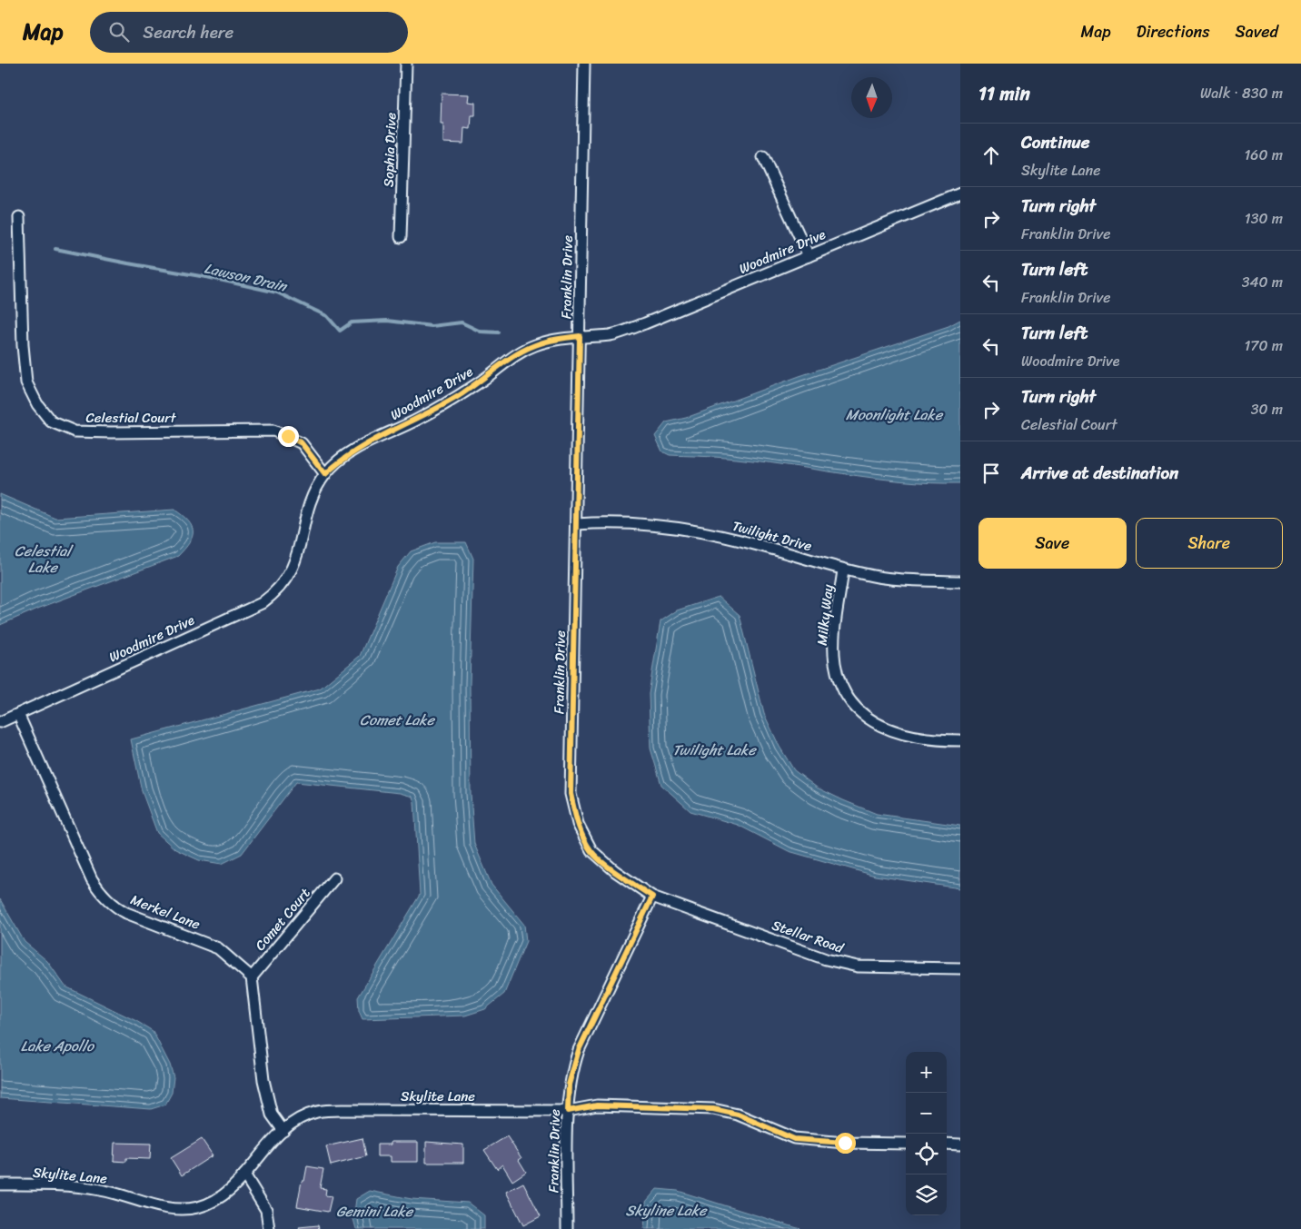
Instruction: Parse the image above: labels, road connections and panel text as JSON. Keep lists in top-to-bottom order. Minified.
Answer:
{"streets":{"street":["Sophia Drive","Woodmire Drive","Franklin Drive","Celestial Court","Twilight Drive","Milky Way","Merkel Lane","Comet Court","Stellar Road","Skylite Lane"]},"crossings":[["Woodmire Drive","Franklin Drive"],["Woodmire Drive","Celestial Court"],["Woodmire Drive","Merkel Lane"],["Franklin Drive","Twilight Drive"],["Franklin Drive","Stellar Road"],["Franklin Drive","Skylite Lane"],["Twilight Drive","Milky Way"],["Merkel Lane","Comet Court"]],"water":["Lawson Drain","Moonlight Lake","Celestial Lake","Comet Lake","Twilight Lake","Lake Apollo","Skyline Lake","Gemini Lake"],"north":"bottom","page":{"header":"Map","search":"Search here","nav":["Map","Directions","Saved"],"heading":["11 min","Walk · 830 m"],"list":[["Continue","Skylite Lane","160 m"],["Turn right","Franklin Drive","130 m"],["Turn left","Franklin Drive","340 m"],["Turn left","Woodmire Drive","170 m"],["Turn right","Celestial Court","30 m"],"Arrive at destination"],"buttons":["Save","Share"],"map_buttons":["+","−"]}}
